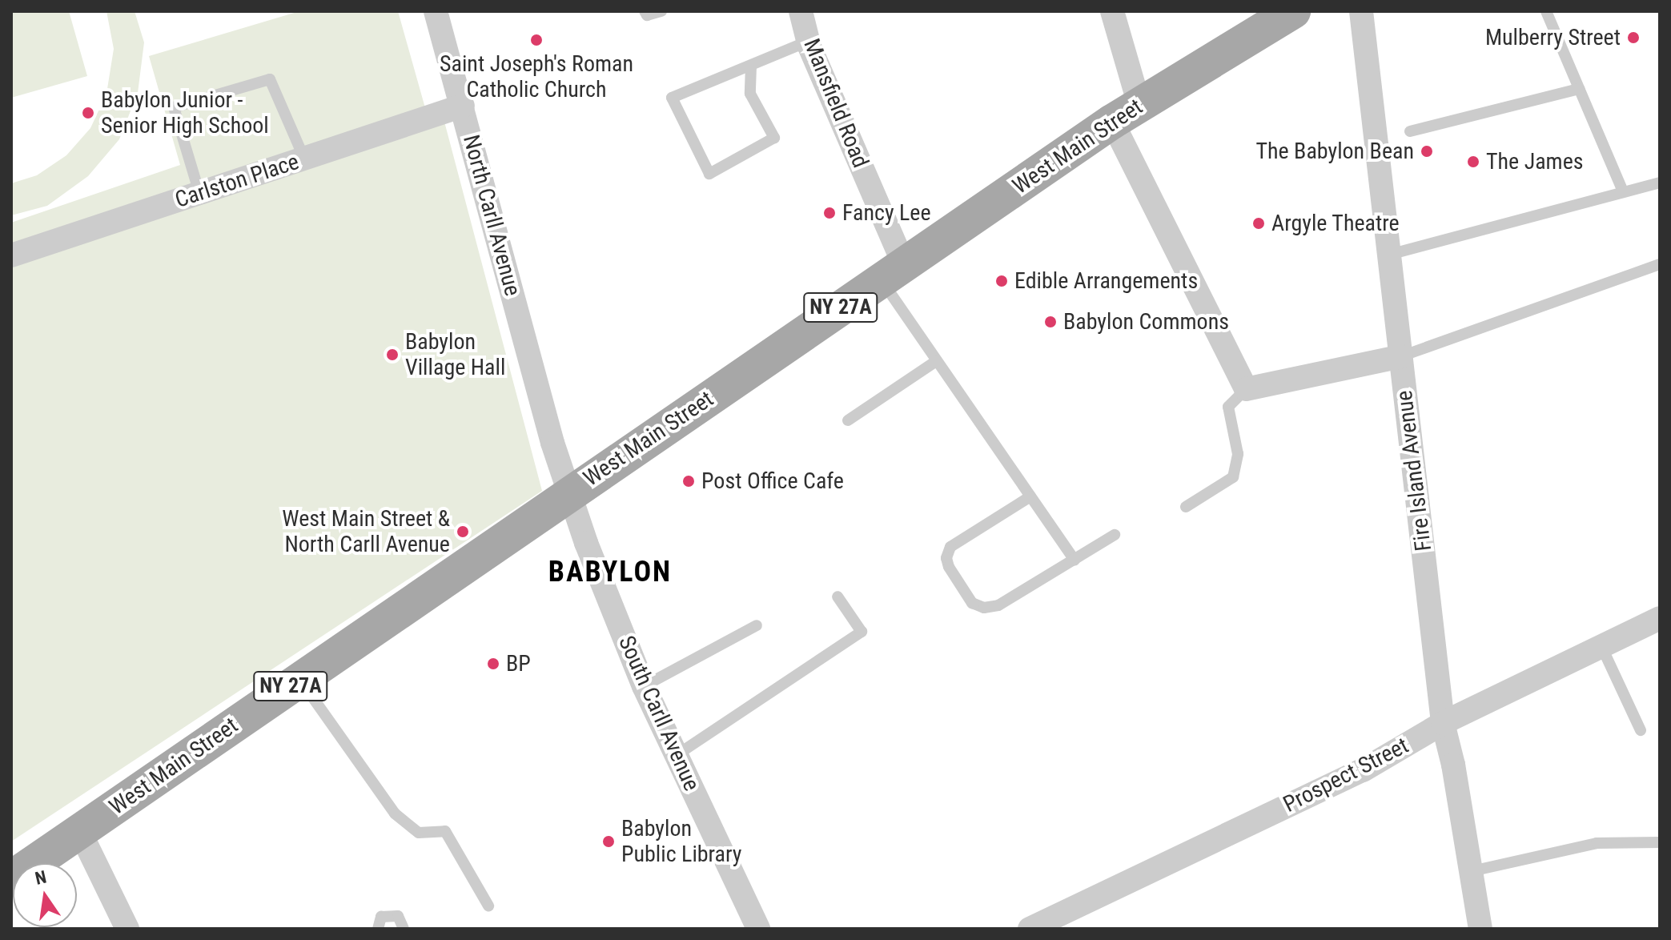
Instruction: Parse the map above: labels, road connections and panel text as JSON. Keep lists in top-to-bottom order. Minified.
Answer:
{"streets":{"main road":["West Main Street","NY 27A"],"street":["Mansfield Road","Carlston Place","North Carll Avenue","Fire Island Avenue","South Carll Avenue","Prospect Street"]},"crossings":[["Mansfield Road","West Main Street"],["West Main Street","North Carll Avenue"],["West Main Street","South Carll Avenue"],["Carlston Place","North Carll Avenue"],["North Carll Avenue","South Carll Avenue"],["Fire Island Avenue","Prospect Street"]],"districts":["BABYLON"],"places":["Mulberry Street","Saint Joseph's Roman Catholic Church","Babylon Junior - Senior High School","The Babylon Bean","The James","Fancy Lee","Argyle Theatre","Edible Arrangements","Babylon Commons","Babylon Village Hall","Post Office Cafe","West Main Street & North Carll Avenue","BP","Babylon Public Library"],"north":"top"}
